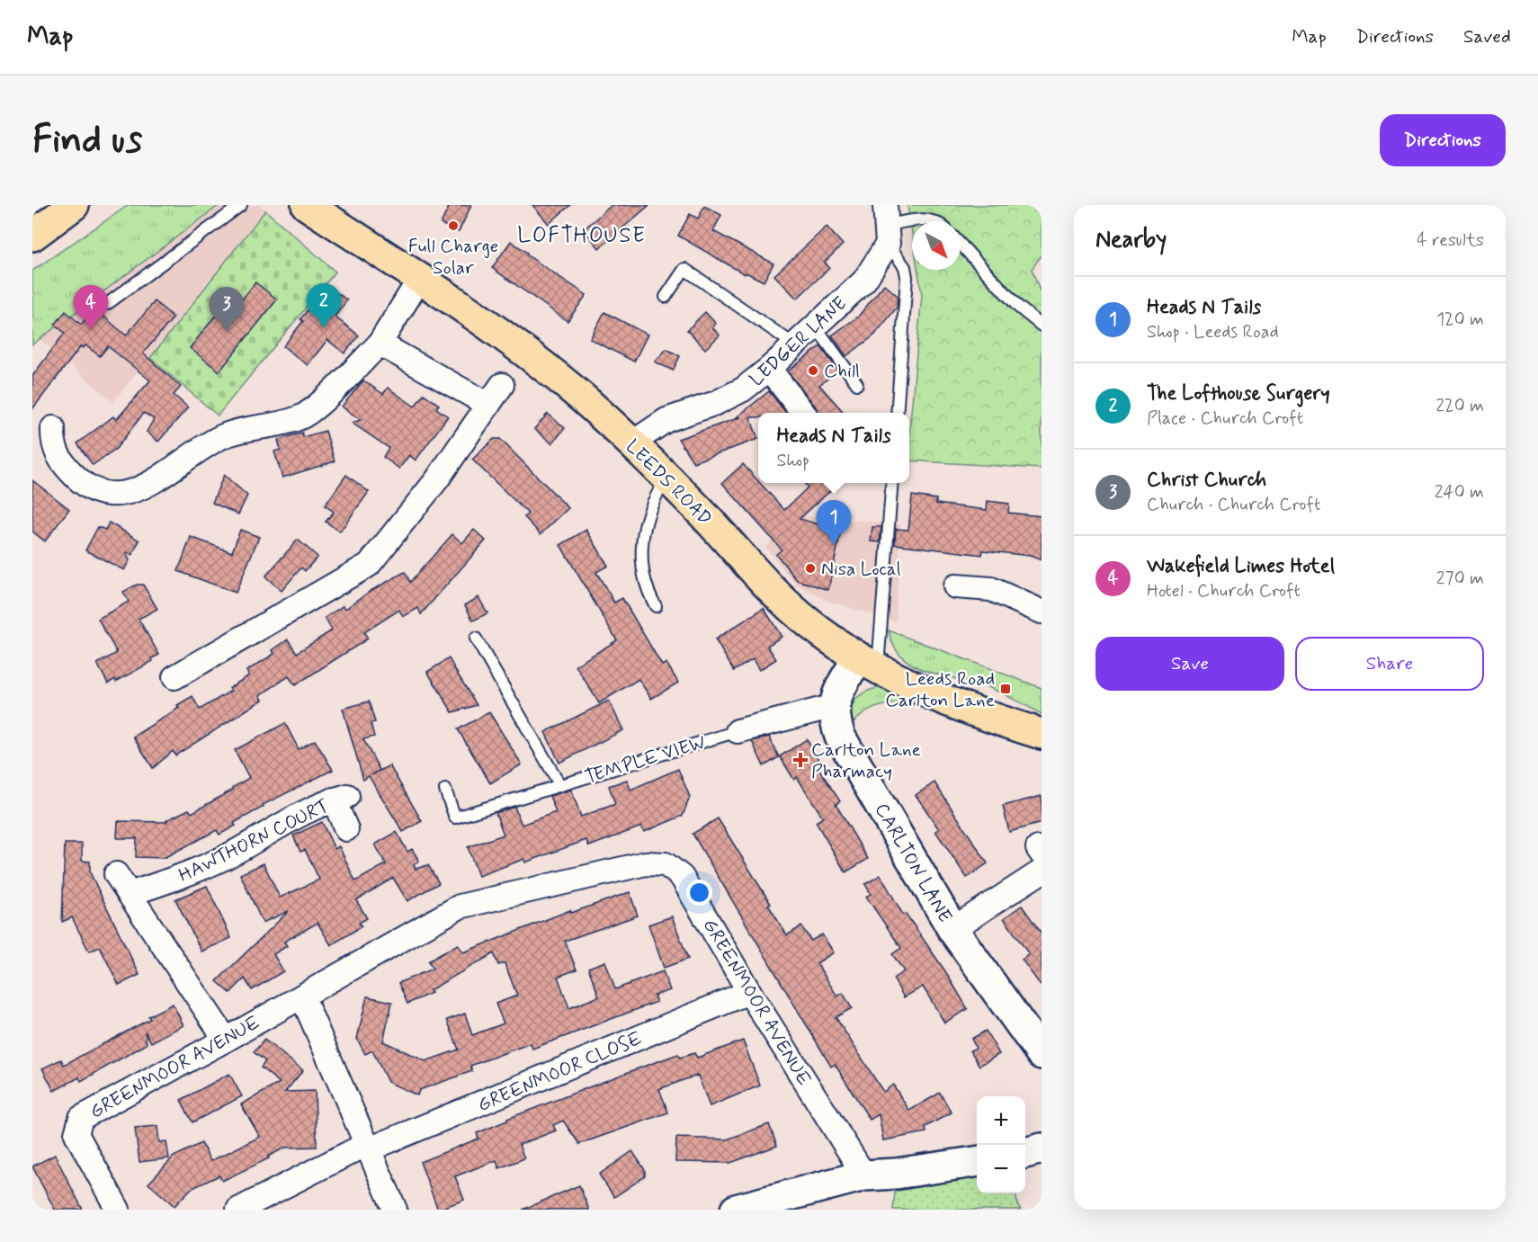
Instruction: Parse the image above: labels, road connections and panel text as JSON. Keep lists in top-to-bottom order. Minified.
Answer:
{"streets":{"main road":["LEEDS ROAD"],"street":["LEDGER LANE","TEMPLE VIEW","HAWTHORN COURT","CARLTON LANE","GREENMOOR AVENUE","GREENMOOR CLOSE"]},"crossings":[["LEDGER LANE","LEEDS ROAD"],["TEMPLE VIEW","CARLTON LANE"],["GREENMOOR AVENUE","GREENMOOR CLOSE"]],"districts":["LOFTHOUSE"],"places":{"other":["Full Charge Solar","Chill","Nisa Local"],"transit":["Leeds Road Carlton Lane"],"health":["Carlton Lane Pharmacy"]},"north":"bottom right","page":{"header":"Map","nav":["Map","Directions","Saved"],"buttons":["Directions",["Save","Share"]],"title":"Find us","heading":["Nearby","4 results"],"list":[{"mark":"1","name":"Heads N Tails","note":"Shop · Leeds Road","value":"120 m"},{"mark":"2","name":"The Lofthouse Surgery","note":"Place · Church Croft","value":"220 m"},{"mark":"3","name":"Christ Church","note":"Church · Church Croft","value":"240 m"},{"mark":"4","name":"Wakefield Limes Hotel","note":"Hotel · Church Croft","value":"270 m"}],"pins":["2","4","3","1"],"popup":["Heads N Tails","Shop"],"map_buttons":["+","−"]}}
